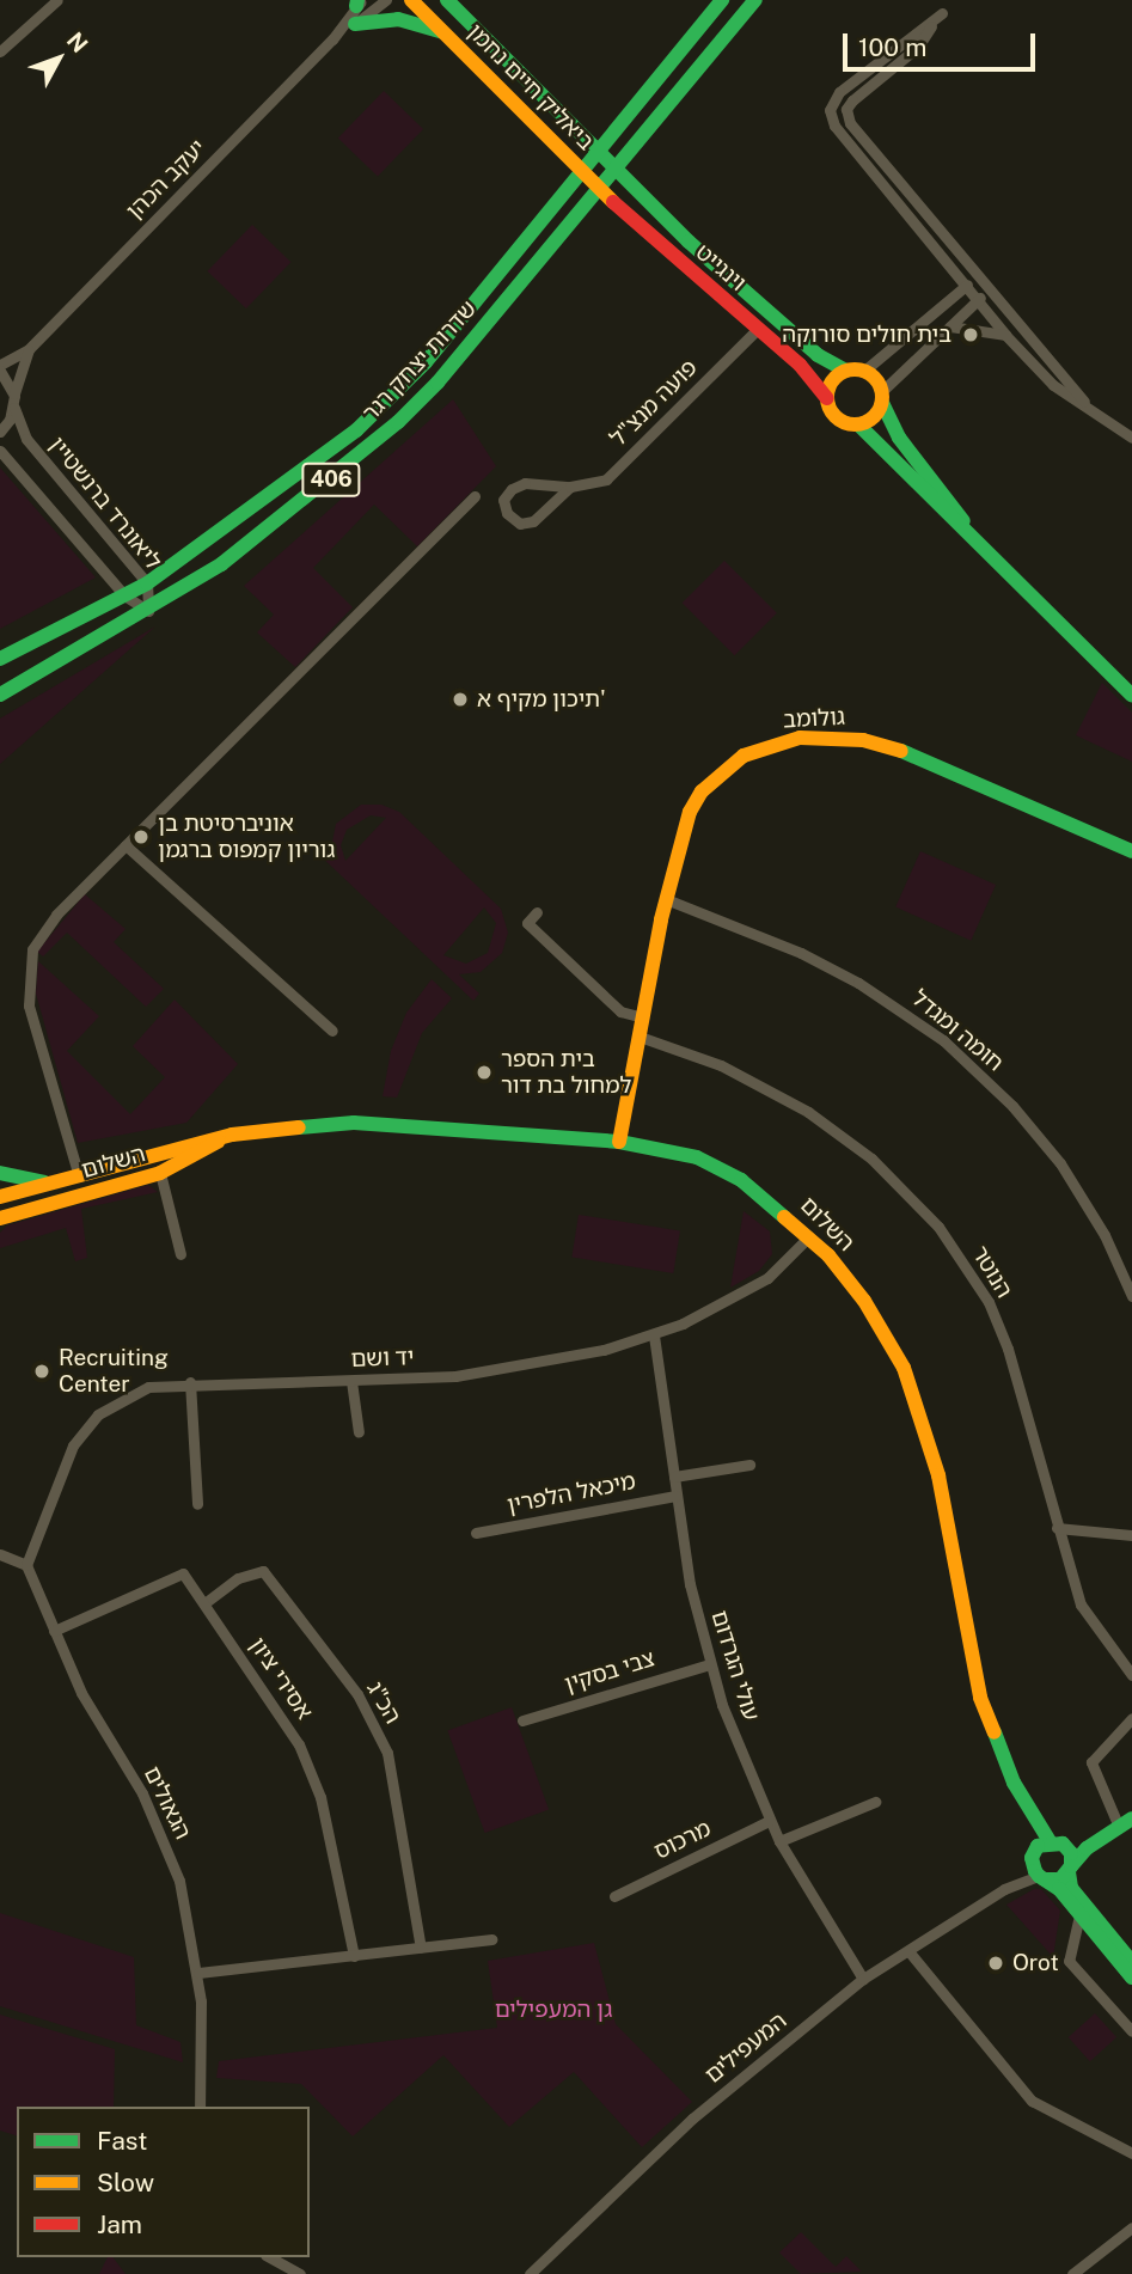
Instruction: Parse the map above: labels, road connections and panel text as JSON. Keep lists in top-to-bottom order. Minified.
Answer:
{"streets":{"street":["ביאליק חיים נחמן","יעקב הכהן","וינגייט","שדרות יצחק רגר","פועה מנצ\"ל","406","ליאונרד ברנשטיין","גולומב","חומה ומגדל","השלום","הנוטר","יד ושם","מיכאל הלפרין","עולי הגרדום","צבי בסקין","אסירי ציון","הכ\"ג","הגאולים","מרכוס","המעפילים"]},"crossings":[["ביאליק חיים נחמן","וינגייט"],["ביאליק חיים נחמן","שדרות יצחק רגר"],["יעקב הכהן","ליאונרד ברנשטיין"],["וינגייט","שדרות יצחק רגר"],["וינגייט","פועה מנצ\"ל"],["שדרות יצחק רגר","ליאונרד ברנשטיין"],["גולומב","חומה ומגדל"],["גולומב","השלום"],["גולומב","הנוטר"],["השלום","יד ושם"],["השלום","המעפילים"],["יד ושם","עולי הגרדום"],["יד ושם","הגאולים"],["מיכאל הלפרין","עולי הגרדום"],["עולי הגרדום","צבי בסקין"],["עולי הגרדום","מרכוס"],["עולי הגרדום","המעפילים"],["אסירי ציון","הכ\"ג"],["אסירי ציון","הגאולים"]],"parks":["גן המעפילים"],"places":["בית חולים סורוקה","תיכון מקיף א'","אוניברסיטת בן גוריון קמפוס ברגמן","בית הספר למחול בת דור","Recruiting Center","Orot"],"legend":["Fast","Slow","Jam"],"scale_bar":"100 m","north":"top right"}
